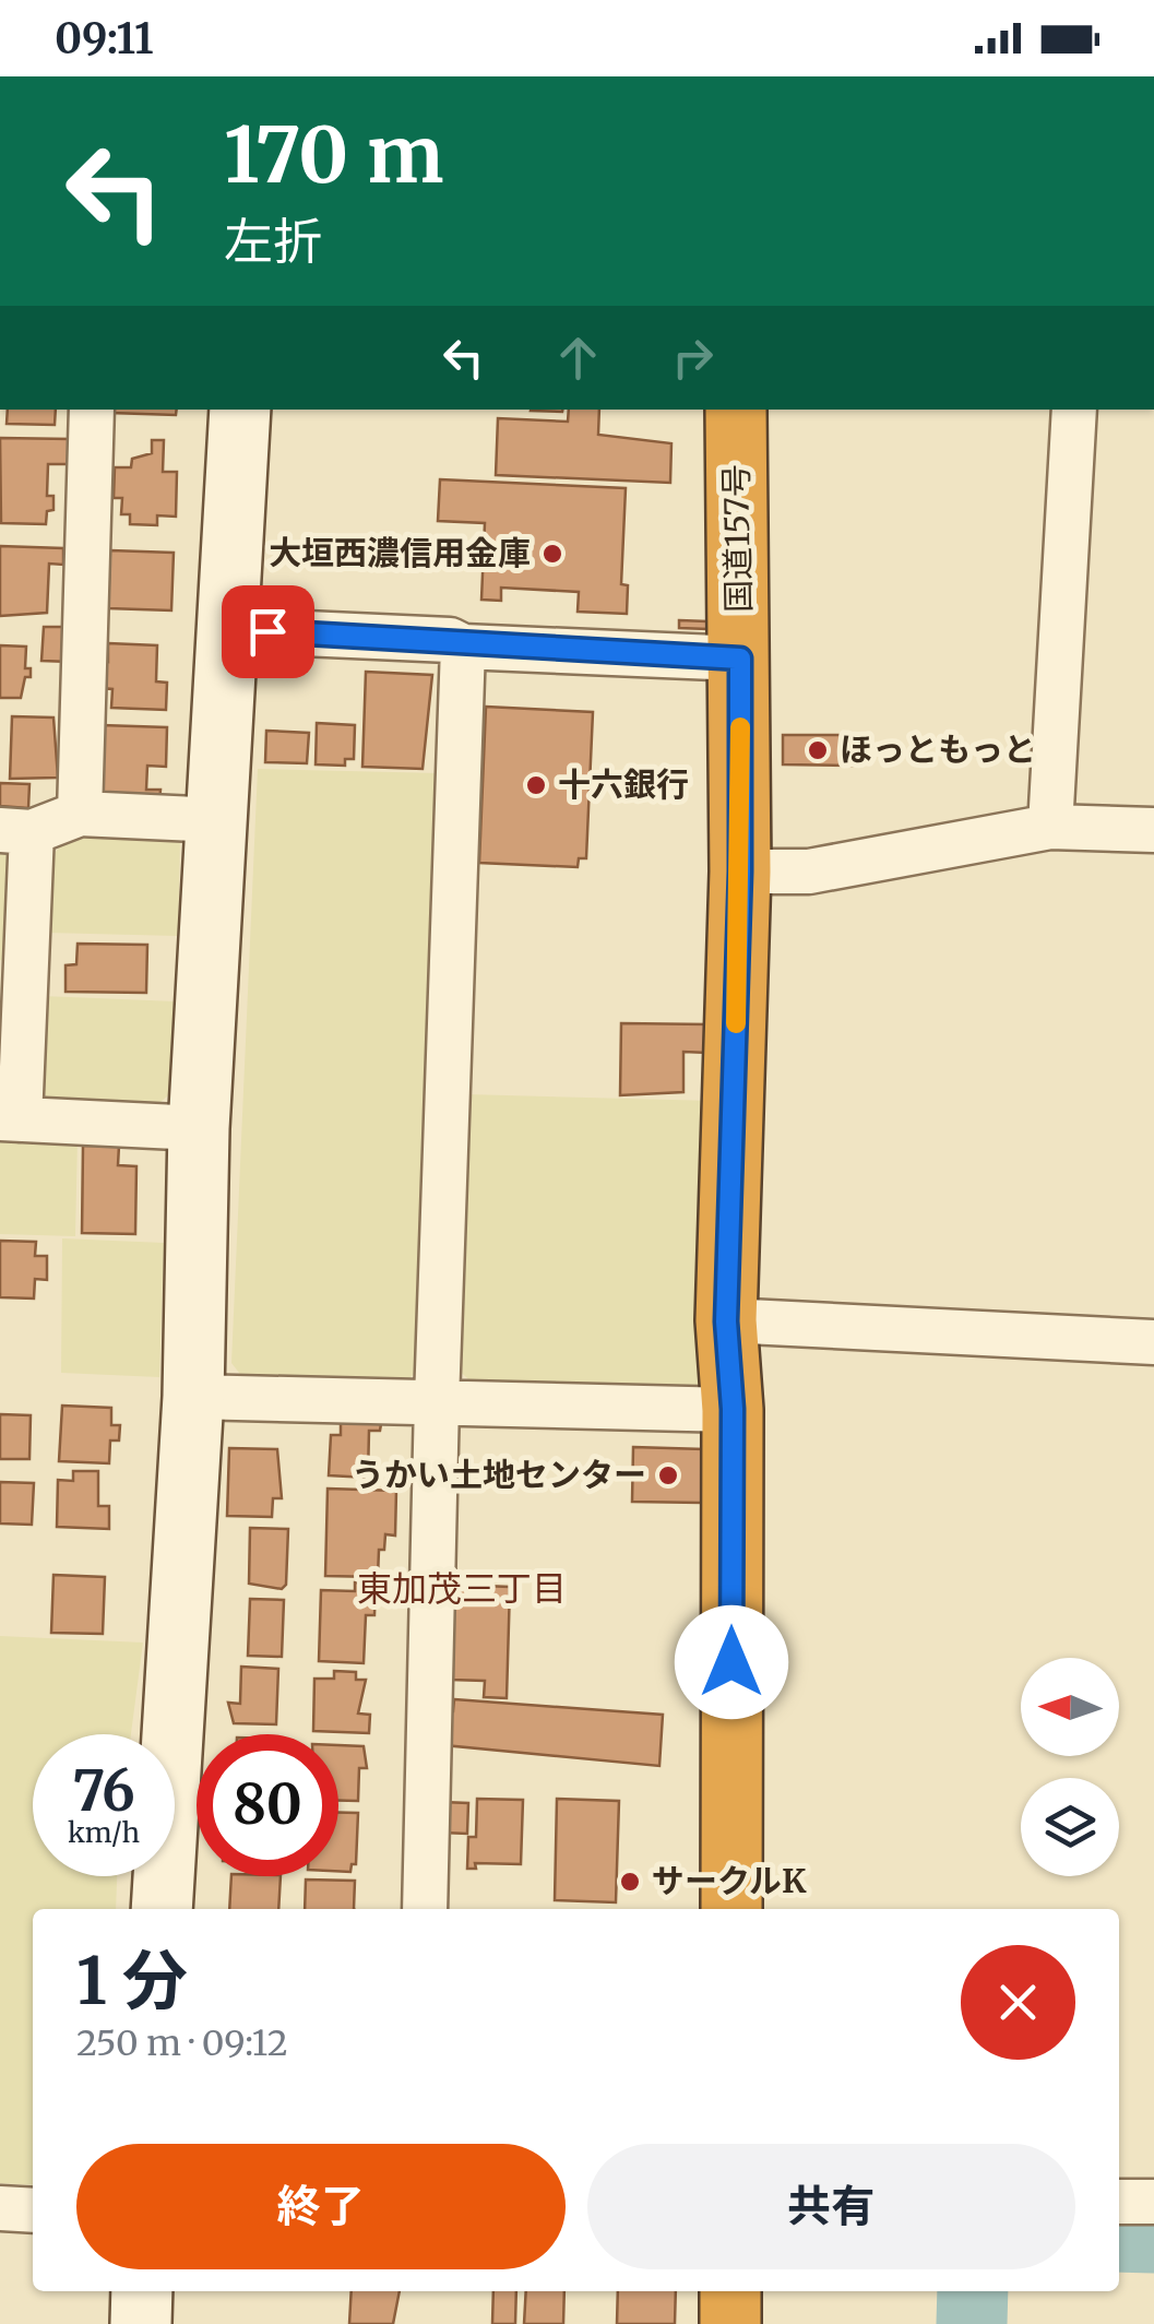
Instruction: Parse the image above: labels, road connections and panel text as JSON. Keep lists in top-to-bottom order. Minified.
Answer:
{"streets":{"highway":["国道157号"]},"districts":["東加茂三丁目"],"places":["大垣西濃信用金庫","ほっともっと","十六銀行","うかい土地センター","サークルK"],"north":"left","page":{"status":"09:11","turn":["170 m","左折"],"speed":"76 km/h","limit":"80","heading":["1 分","250 m · 09:12"],"buttons":["終了","共有"]}}
